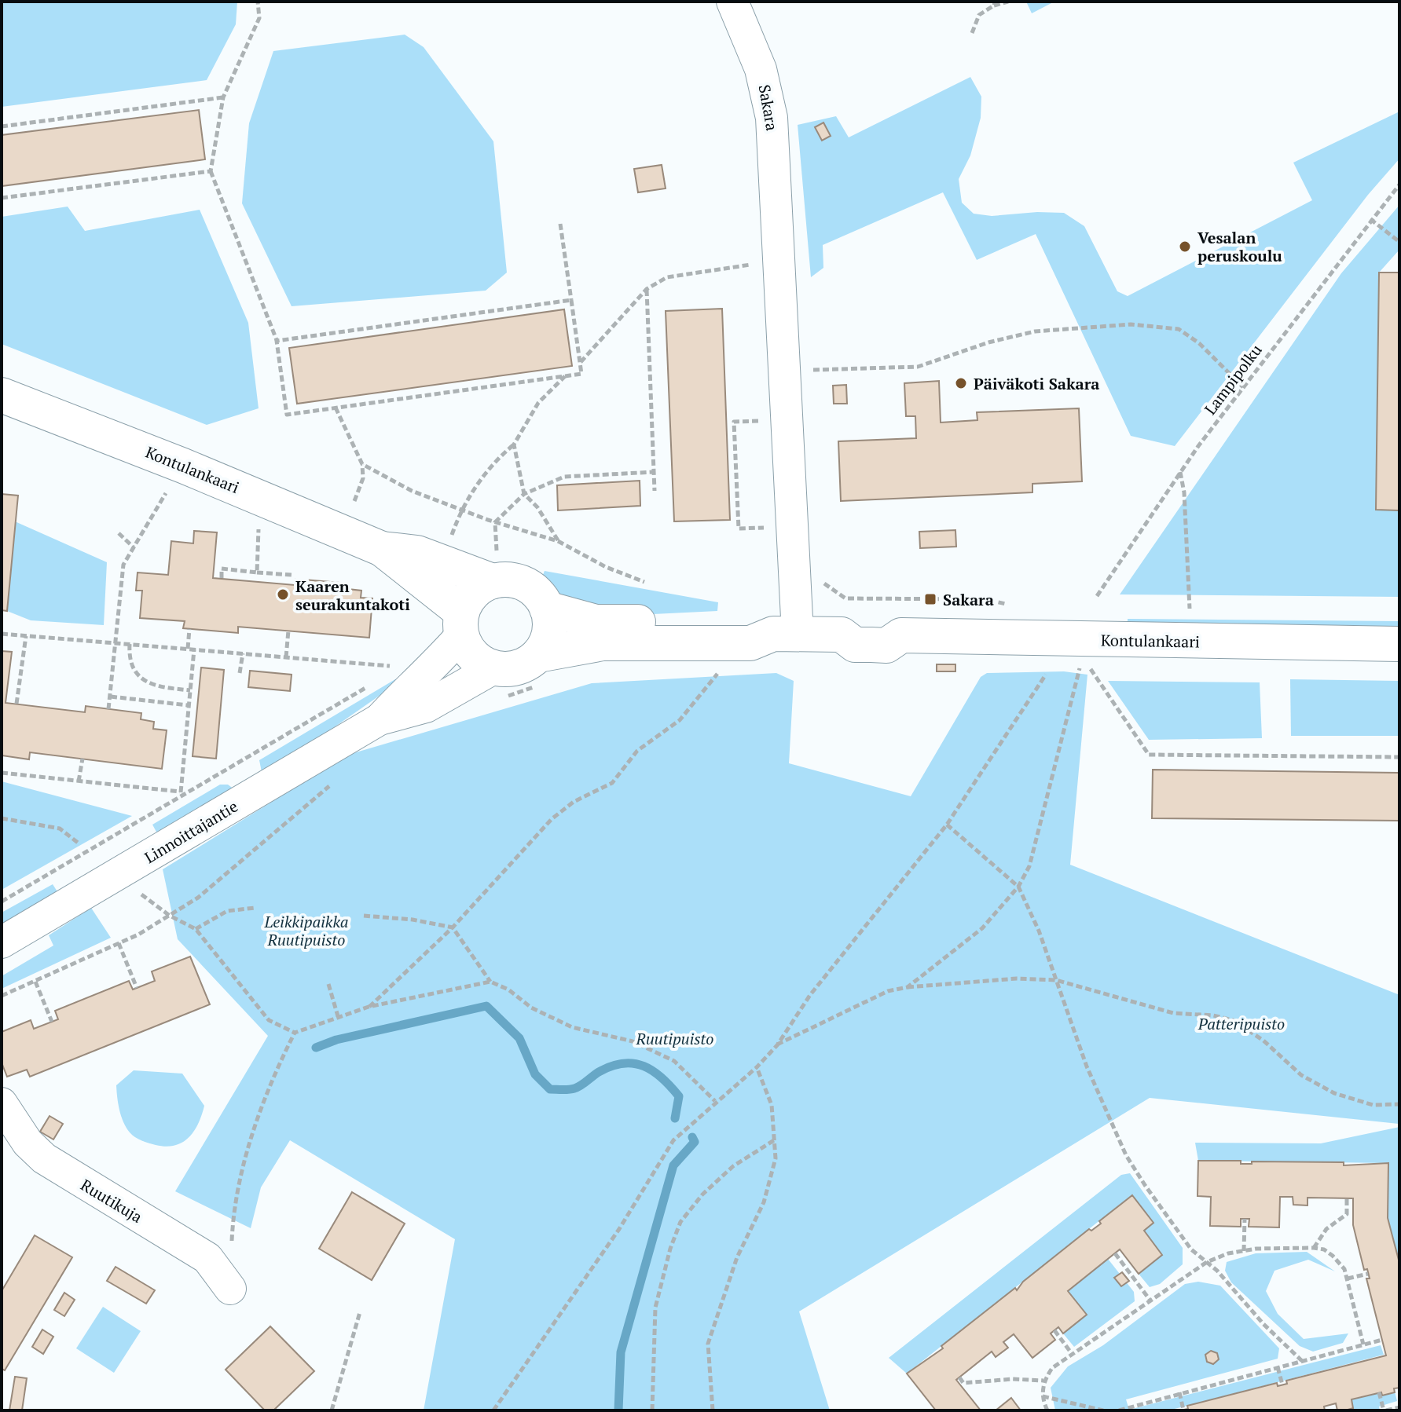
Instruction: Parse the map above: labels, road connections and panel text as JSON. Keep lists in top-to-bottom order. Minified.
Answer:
{"streets":{"main road":["Kontulankaari"],"street":["Sakara","Linnoittajantie","Ruutikuja"],"path":["Lampipolku"]},"crossings":[["Sakara","Kontulankaari"],["Kontulankaari","Linnoittajantie"]],"parks":["Leikkipaikka Ruutipuisto","Patteripuisto","Ruutipuisto"],"places":{"other":["Vesalan peruskoulu","Päiväkoti Sakara","Kaaren seurakuntakoti"],"transit":["Sakara"]}}
